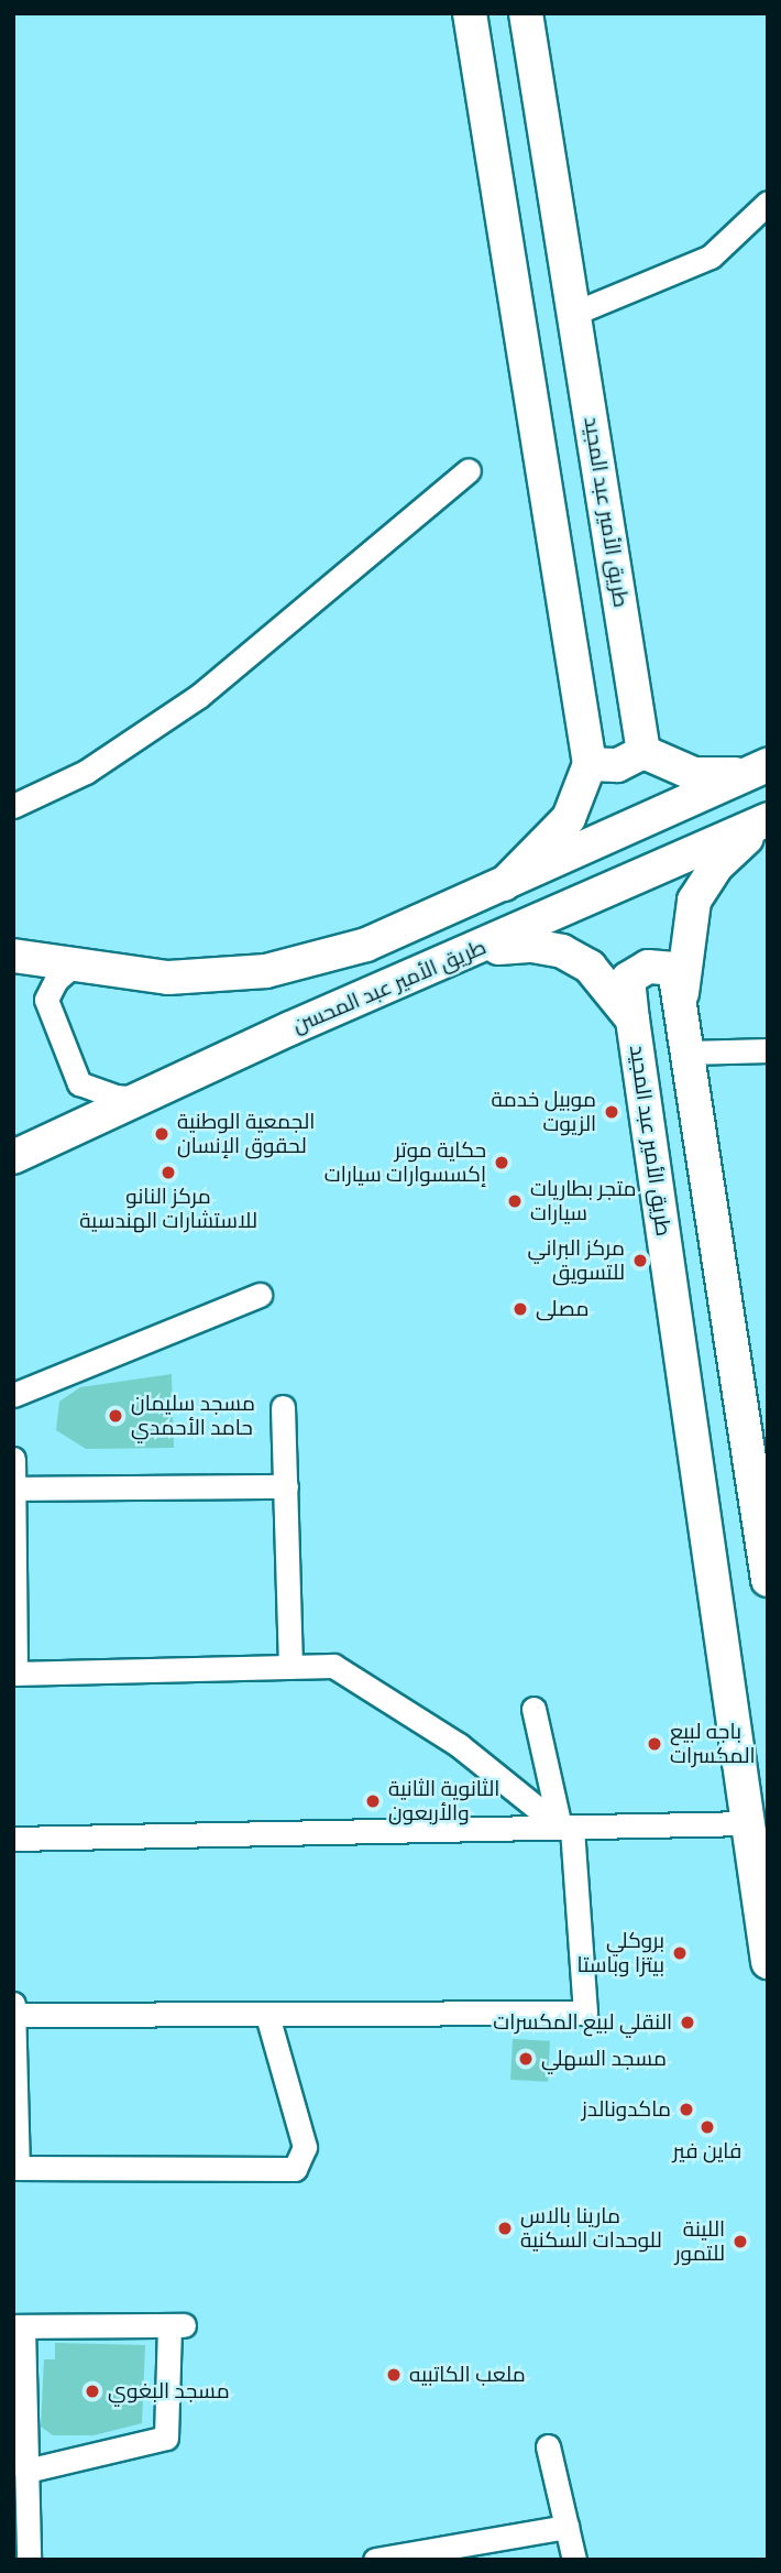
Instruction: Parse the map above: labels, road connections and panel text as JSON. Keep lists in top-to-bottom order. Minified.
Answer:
{"streets":{"main road":["طريق الأمير عبد المجيد","طريق الأمير عبد المحسن"]},"places":["موبيل خدمة الزيوت","الجمعية الوطنية لحقوق الإنسان","حكاية موتر إكسسوارات سيارات","مركز النانو للاستشارات الهندسية","متجر بطاريات سيارات","مركز البراني للتسويق","مصلى","مسجد سليمان حامد الأحمدي","باجه لبيع المكسرات","الثانوية الثانية والأربعون","بروكلي بيتزا وباستا","النقلي لبيع المكسرات","مسجد السهلي","ماكدونالدز","فاين فير","مارينا بالاس للوحدات السكنية","اللينة للتمور","ملعب الكاتبيه","مسجد البغوي"]}
